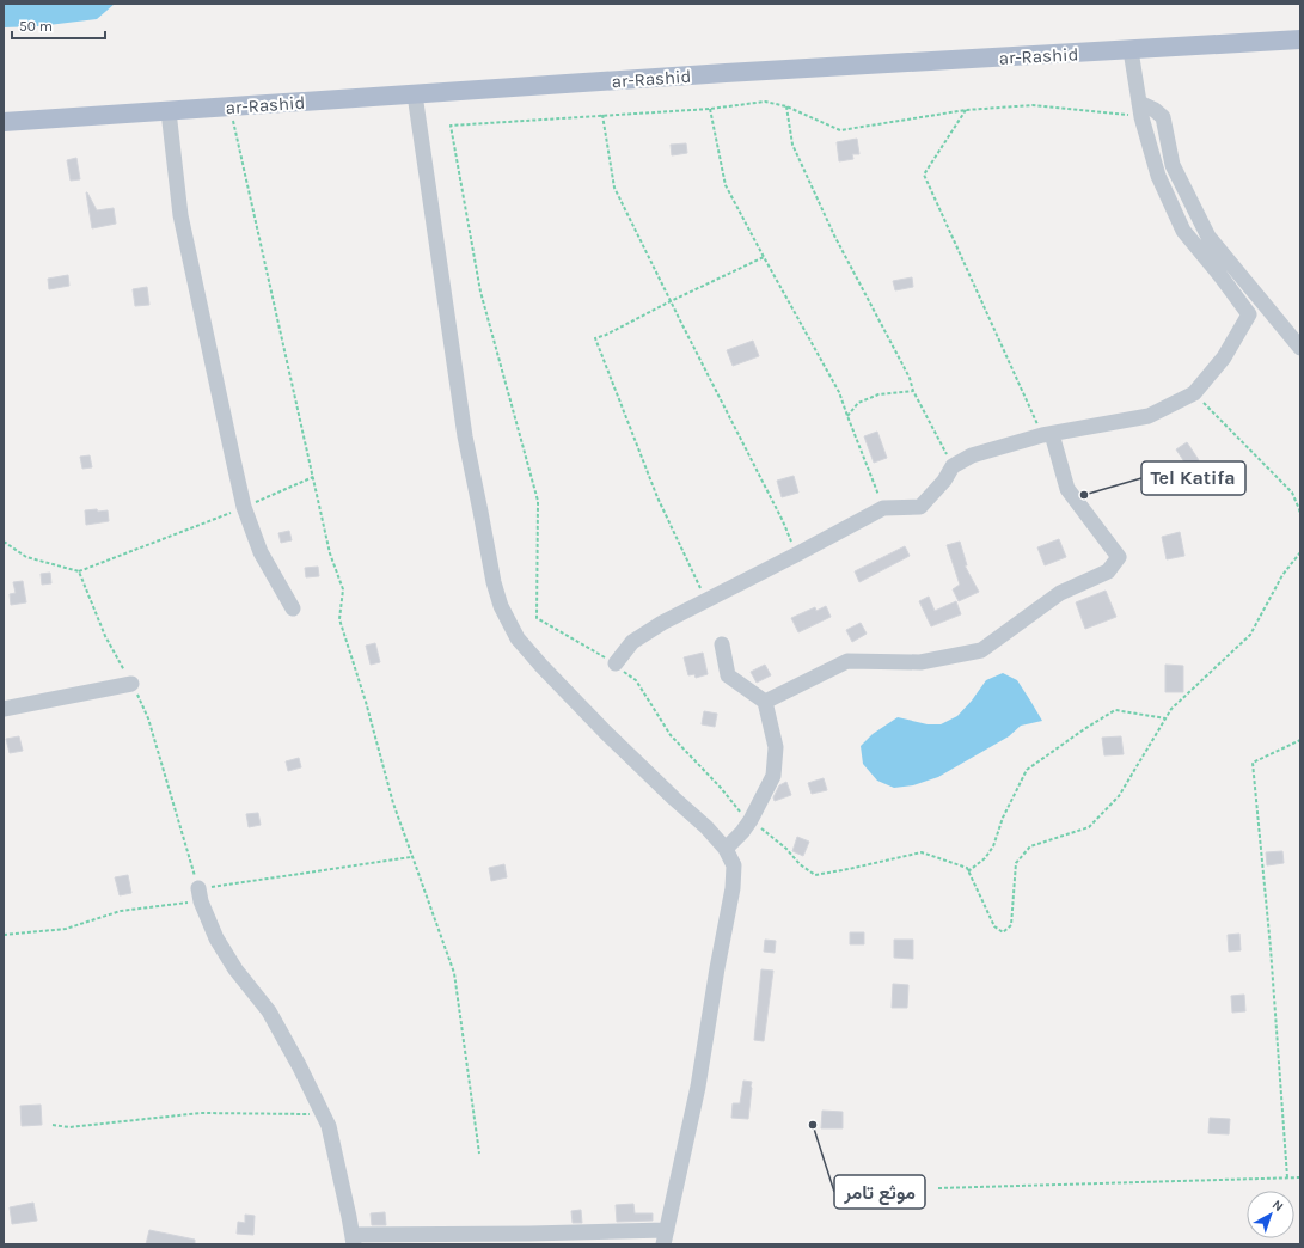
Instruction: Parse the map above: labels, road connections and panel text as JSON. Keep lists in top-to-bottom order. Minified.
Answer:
{"streets":{"main road":["ar-Rashid"]},"places":["Tel Katifa","موثع تامر"],"scale_bar":"50 m","north":"top right"}
